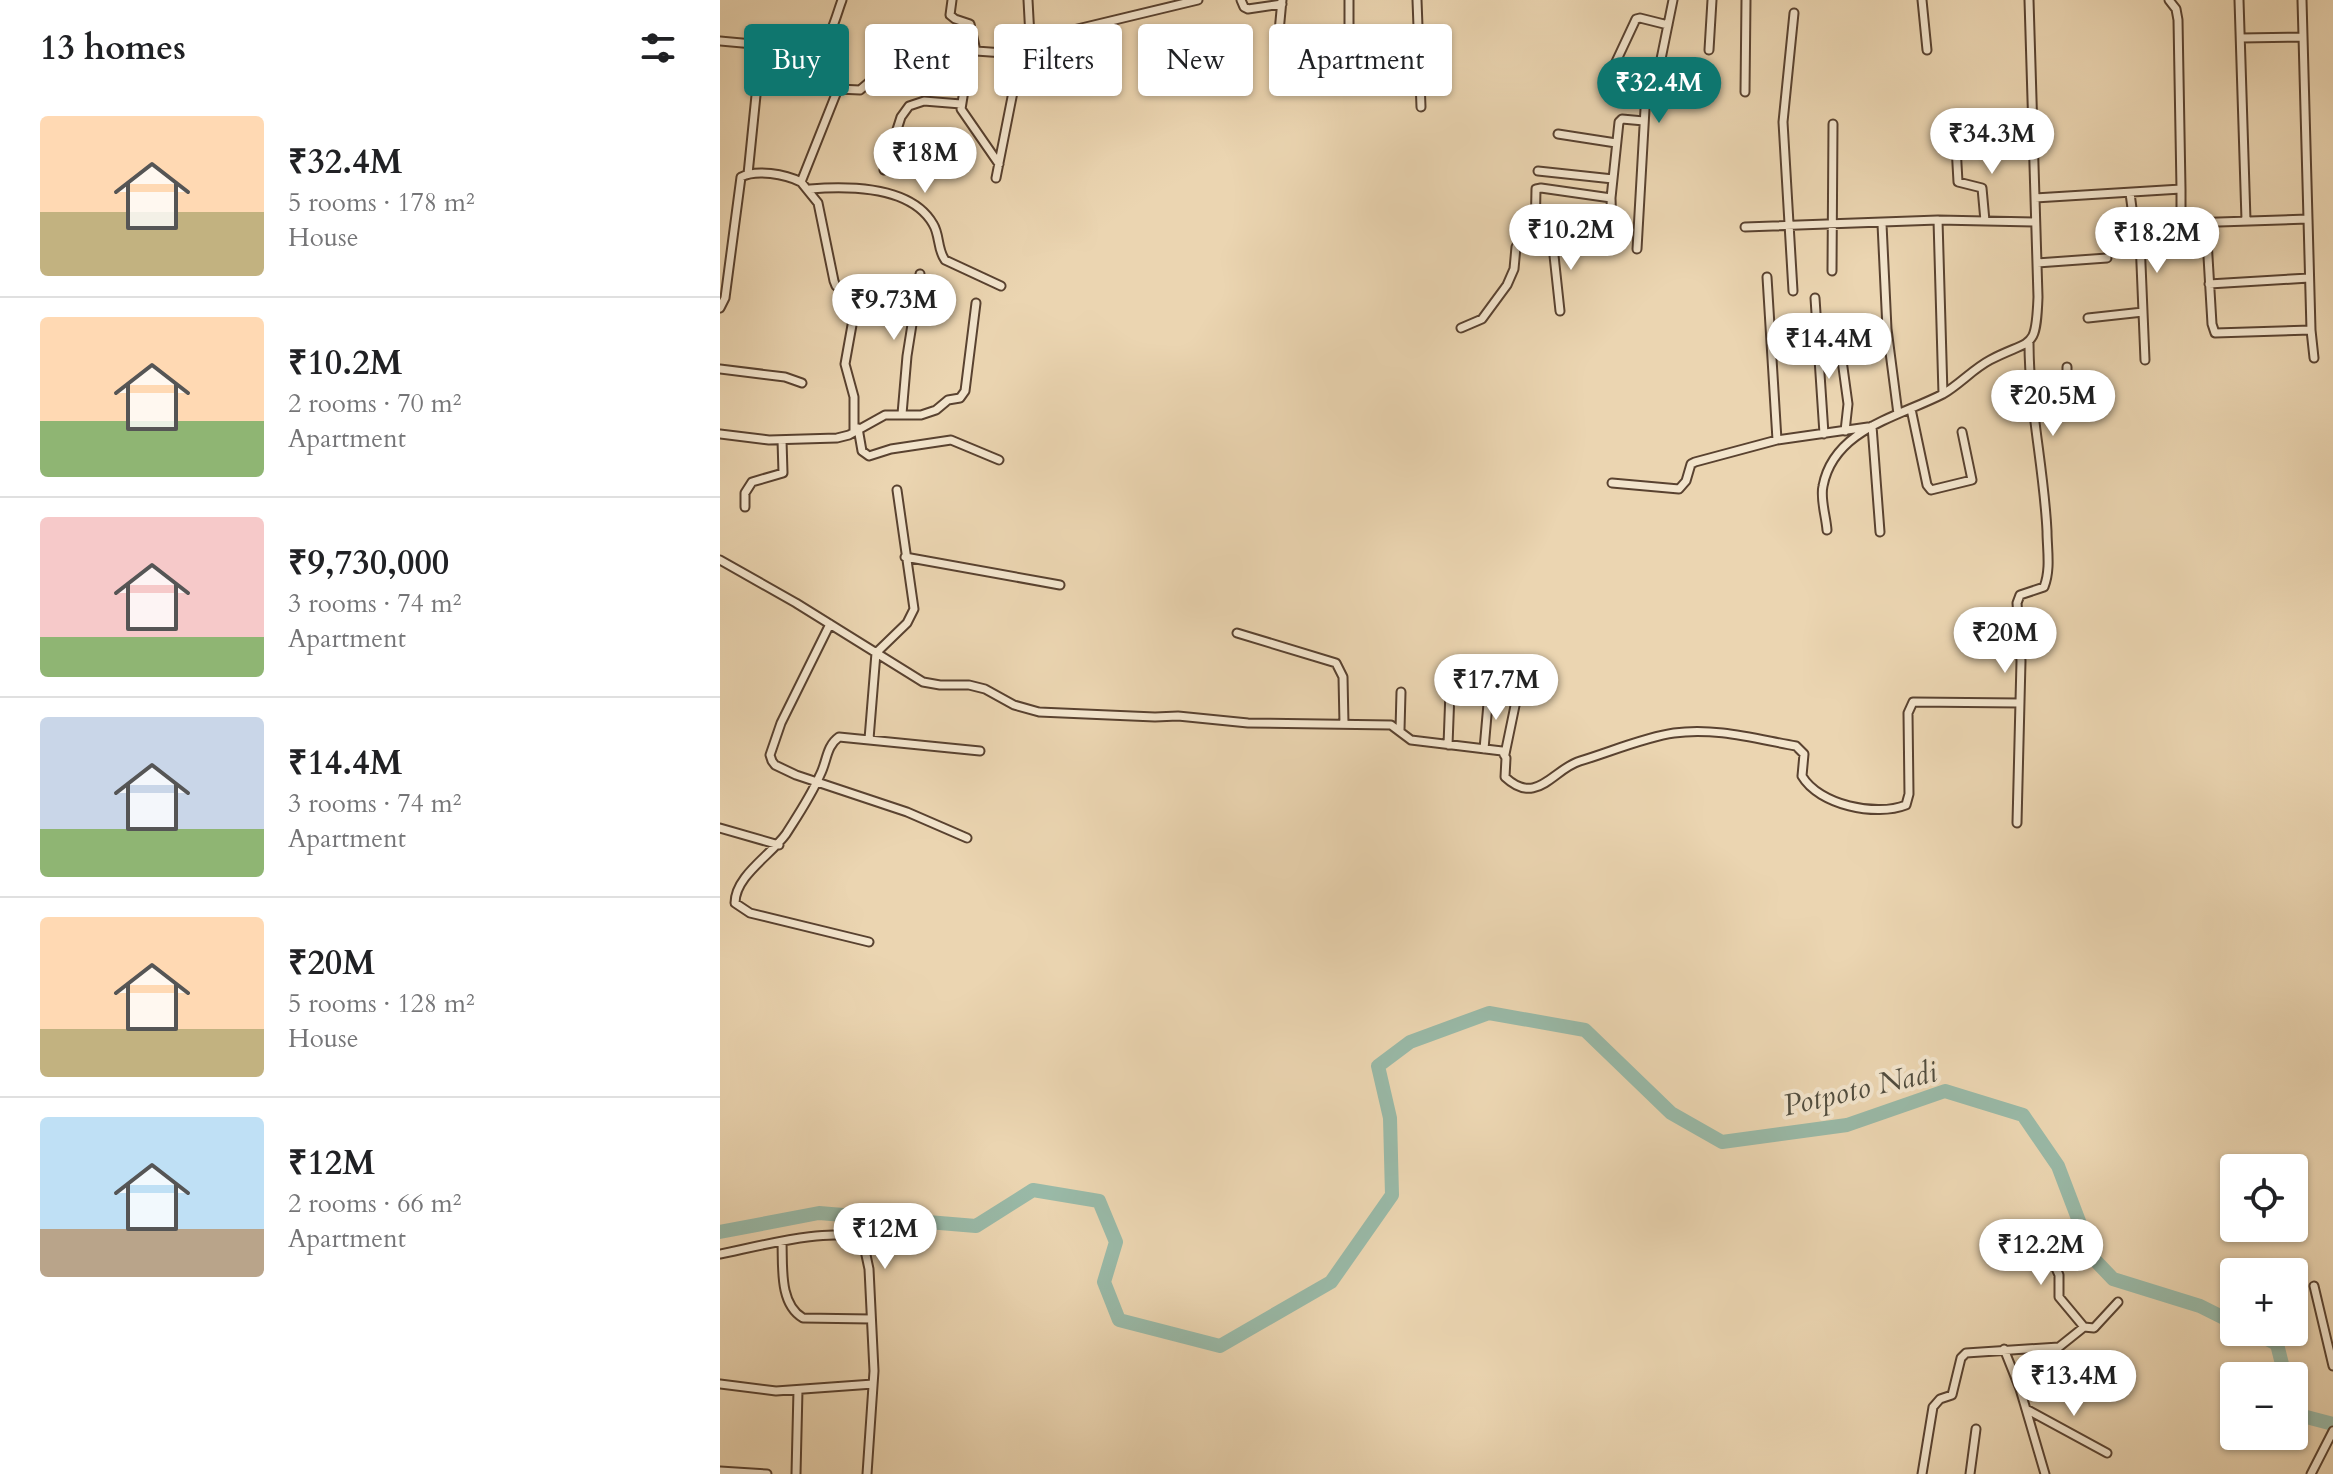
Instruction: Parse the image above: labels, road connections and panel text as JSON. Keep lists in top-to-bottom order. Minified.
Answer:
{"water":["Potpoto Nadi"],"page":{"heading":"13 homes","chip":["Buy","Rent","Filters","New","Apartment"],"price":["₹32.4M","₹34.3M","₹18M","₹10.2M","₹18.2M","₹9.73M","₹14.4M","₹20.5M","₹20M","₹17.7M","₹12M","₹12.2M","₹13.4M"],"list":[{"name":"₹32.4M","note":"5 rooms · 178 m² · House"},{"name":"₹10.2M","note":"2 rooms · 70 m² · Apartment"},{"name":"₹9,730,000","note":"3 rooms · 74 m² · Apartment"},{"name":"₹14.4M","note":"3 rooms · 74 m² · Apartment"},{"name":"₹20M","note":"5 rooms · 128 m² · House"},{"name":"₹12M","note":"2 rooms · 66 m² · Apartment"}],"map_buttons":["+","−"]}}
